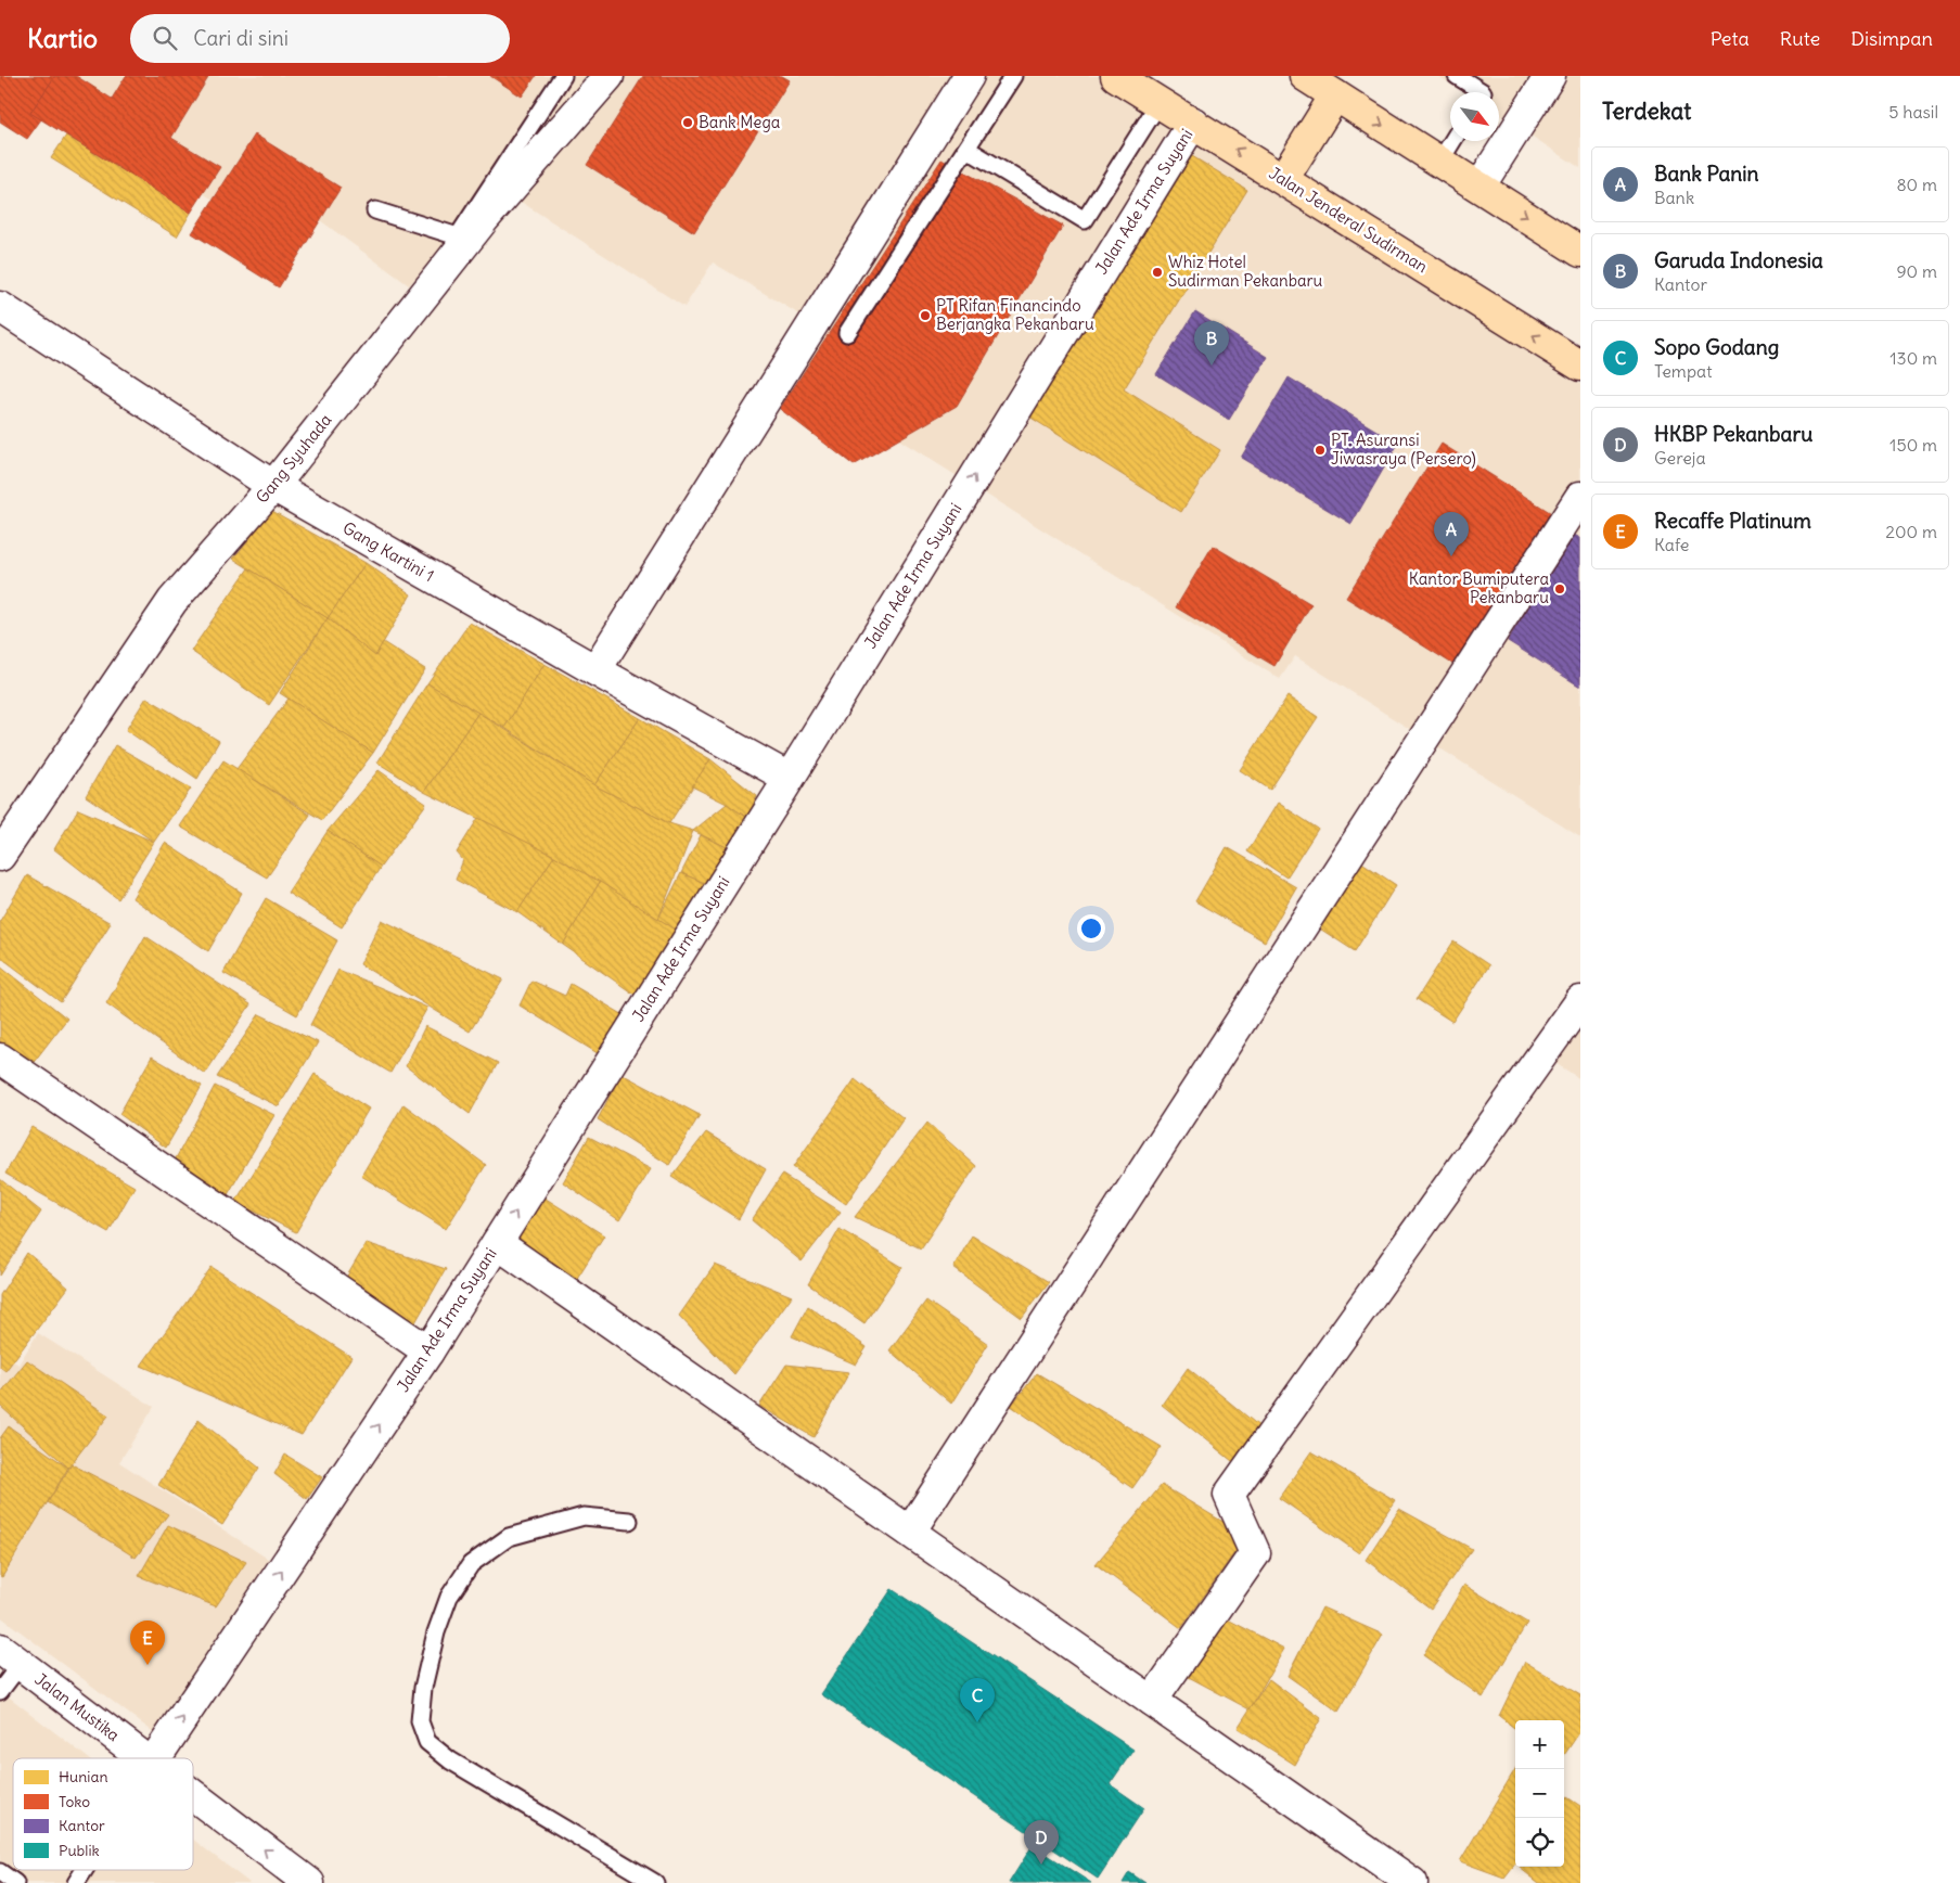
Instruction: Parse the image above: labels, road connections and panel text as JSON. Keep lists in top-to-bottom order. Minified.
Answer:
{"streets":{"main road":["Jalan Jenderal Sudirman"],"street":["Jalan Ade Irma Suyani","Gang Syuhada","Gang Kartini 1","Jalan Mustika"]},"crossings":[["Jalan Ade Irma Suyani","Jalan Jenderal Sudirman"],["Jalan Ade Irma Suyani","Gang Kartini 1"],["Gang Syuhada","Gang Kartini 1"]],"one_way":["Jalan Mustika"],"places":["Bank Mega","Whiz Hotel Sudirman Pekanbaru","PT Rifan Financindo Berjangka Pekanbaru","PT. Asuransi Jiwasraya (Persero)","Kantor Bumiputera Pekanbaru"],"legend":["Hunian","Toko","Kantor","Publik"],"north":"bottom right","page":{"header":"Kartio","search":"Cari di sini","nav":["Peta","Rute","Disimpan"],"heading":["Terdekat","5 hasil"],"list":[{"mark":"A","name":"Bank Panin","note":"Bank","value":"80 m"},{"mark":"B","name":"Garuda Indonesia","note":"Kantor","value":"90 m"},{"mark":"C","name":"Sopo Godang","note":"Tempat","value":"130 m"},{"mark":"D","name":"HKBP Pekanbaru","note":"Gereja","value":"150 m"},{"mark":"E","name":"Recaffe Platinum","note":"Kafe","value":"200 m"}],"pins":["B","A","E","C","D"],"map_buttons":["+","−"]}}
